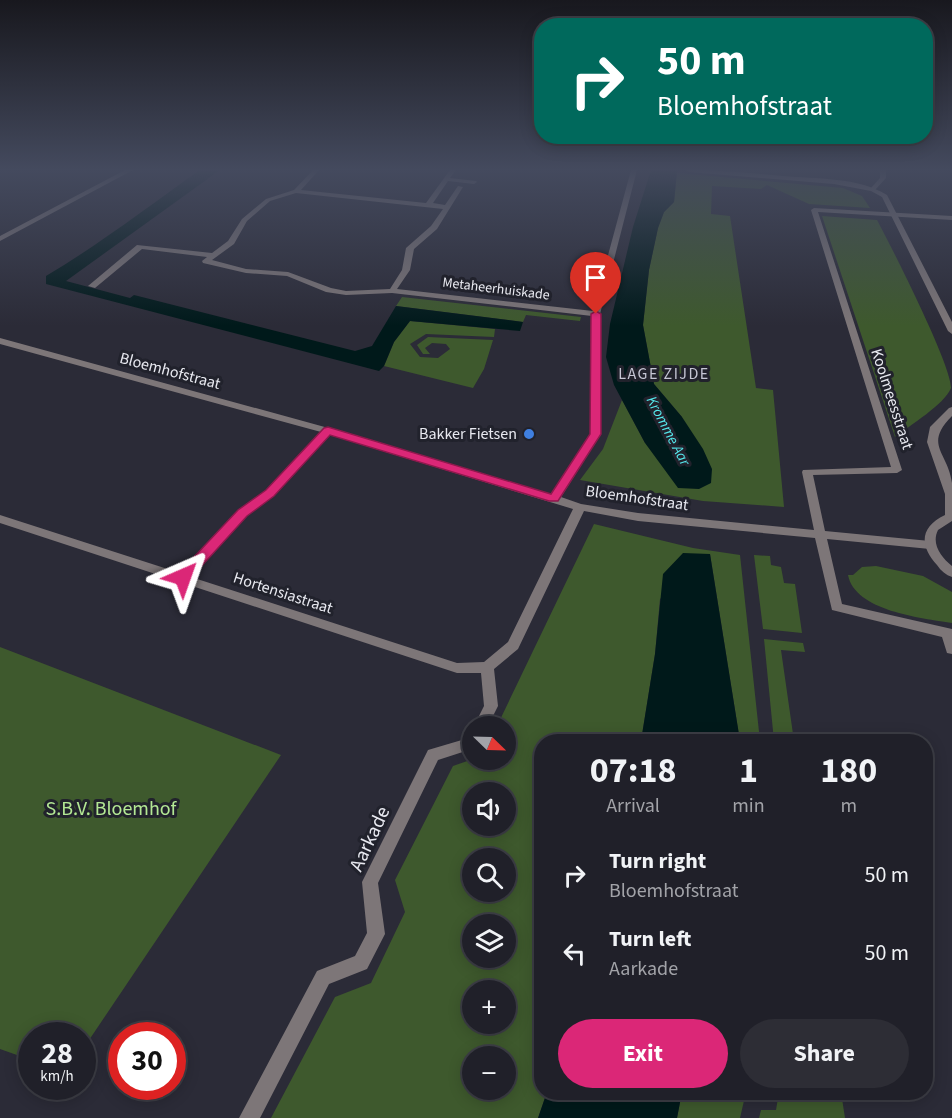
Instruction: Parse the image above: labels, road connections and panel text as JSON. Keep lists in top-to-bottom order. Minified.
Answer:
{"streets":{"street":["Metaheerhuiskade","Bloemhofstraat","Koolmeesstraat","Hortensiastraat","Aarkade"]},"crossings":[["Bloemhofstraat","Koolmeesstraat"]],"districts":["LAGE ZIJDE"],"water":["Kromme Aar"],"parks":["S.B.V. Bloemhof"],"places":["Bakker Fietsen"],"north":"bottom right","page":{"turn":["50 m","Bloemhofstraat"],"map_buttons":["+","−"],"eta":["07:18","Arrival","1","min","180","m"],"list":[{"name":"Turn right","note":"Bloemhofstraat","value":"50 m"},{"name":"Turn left","note":"Aarkade","value":"50 m"}],"buttons":["Exit","Share"],"speed":"28 km/h","limit":"30"}}
